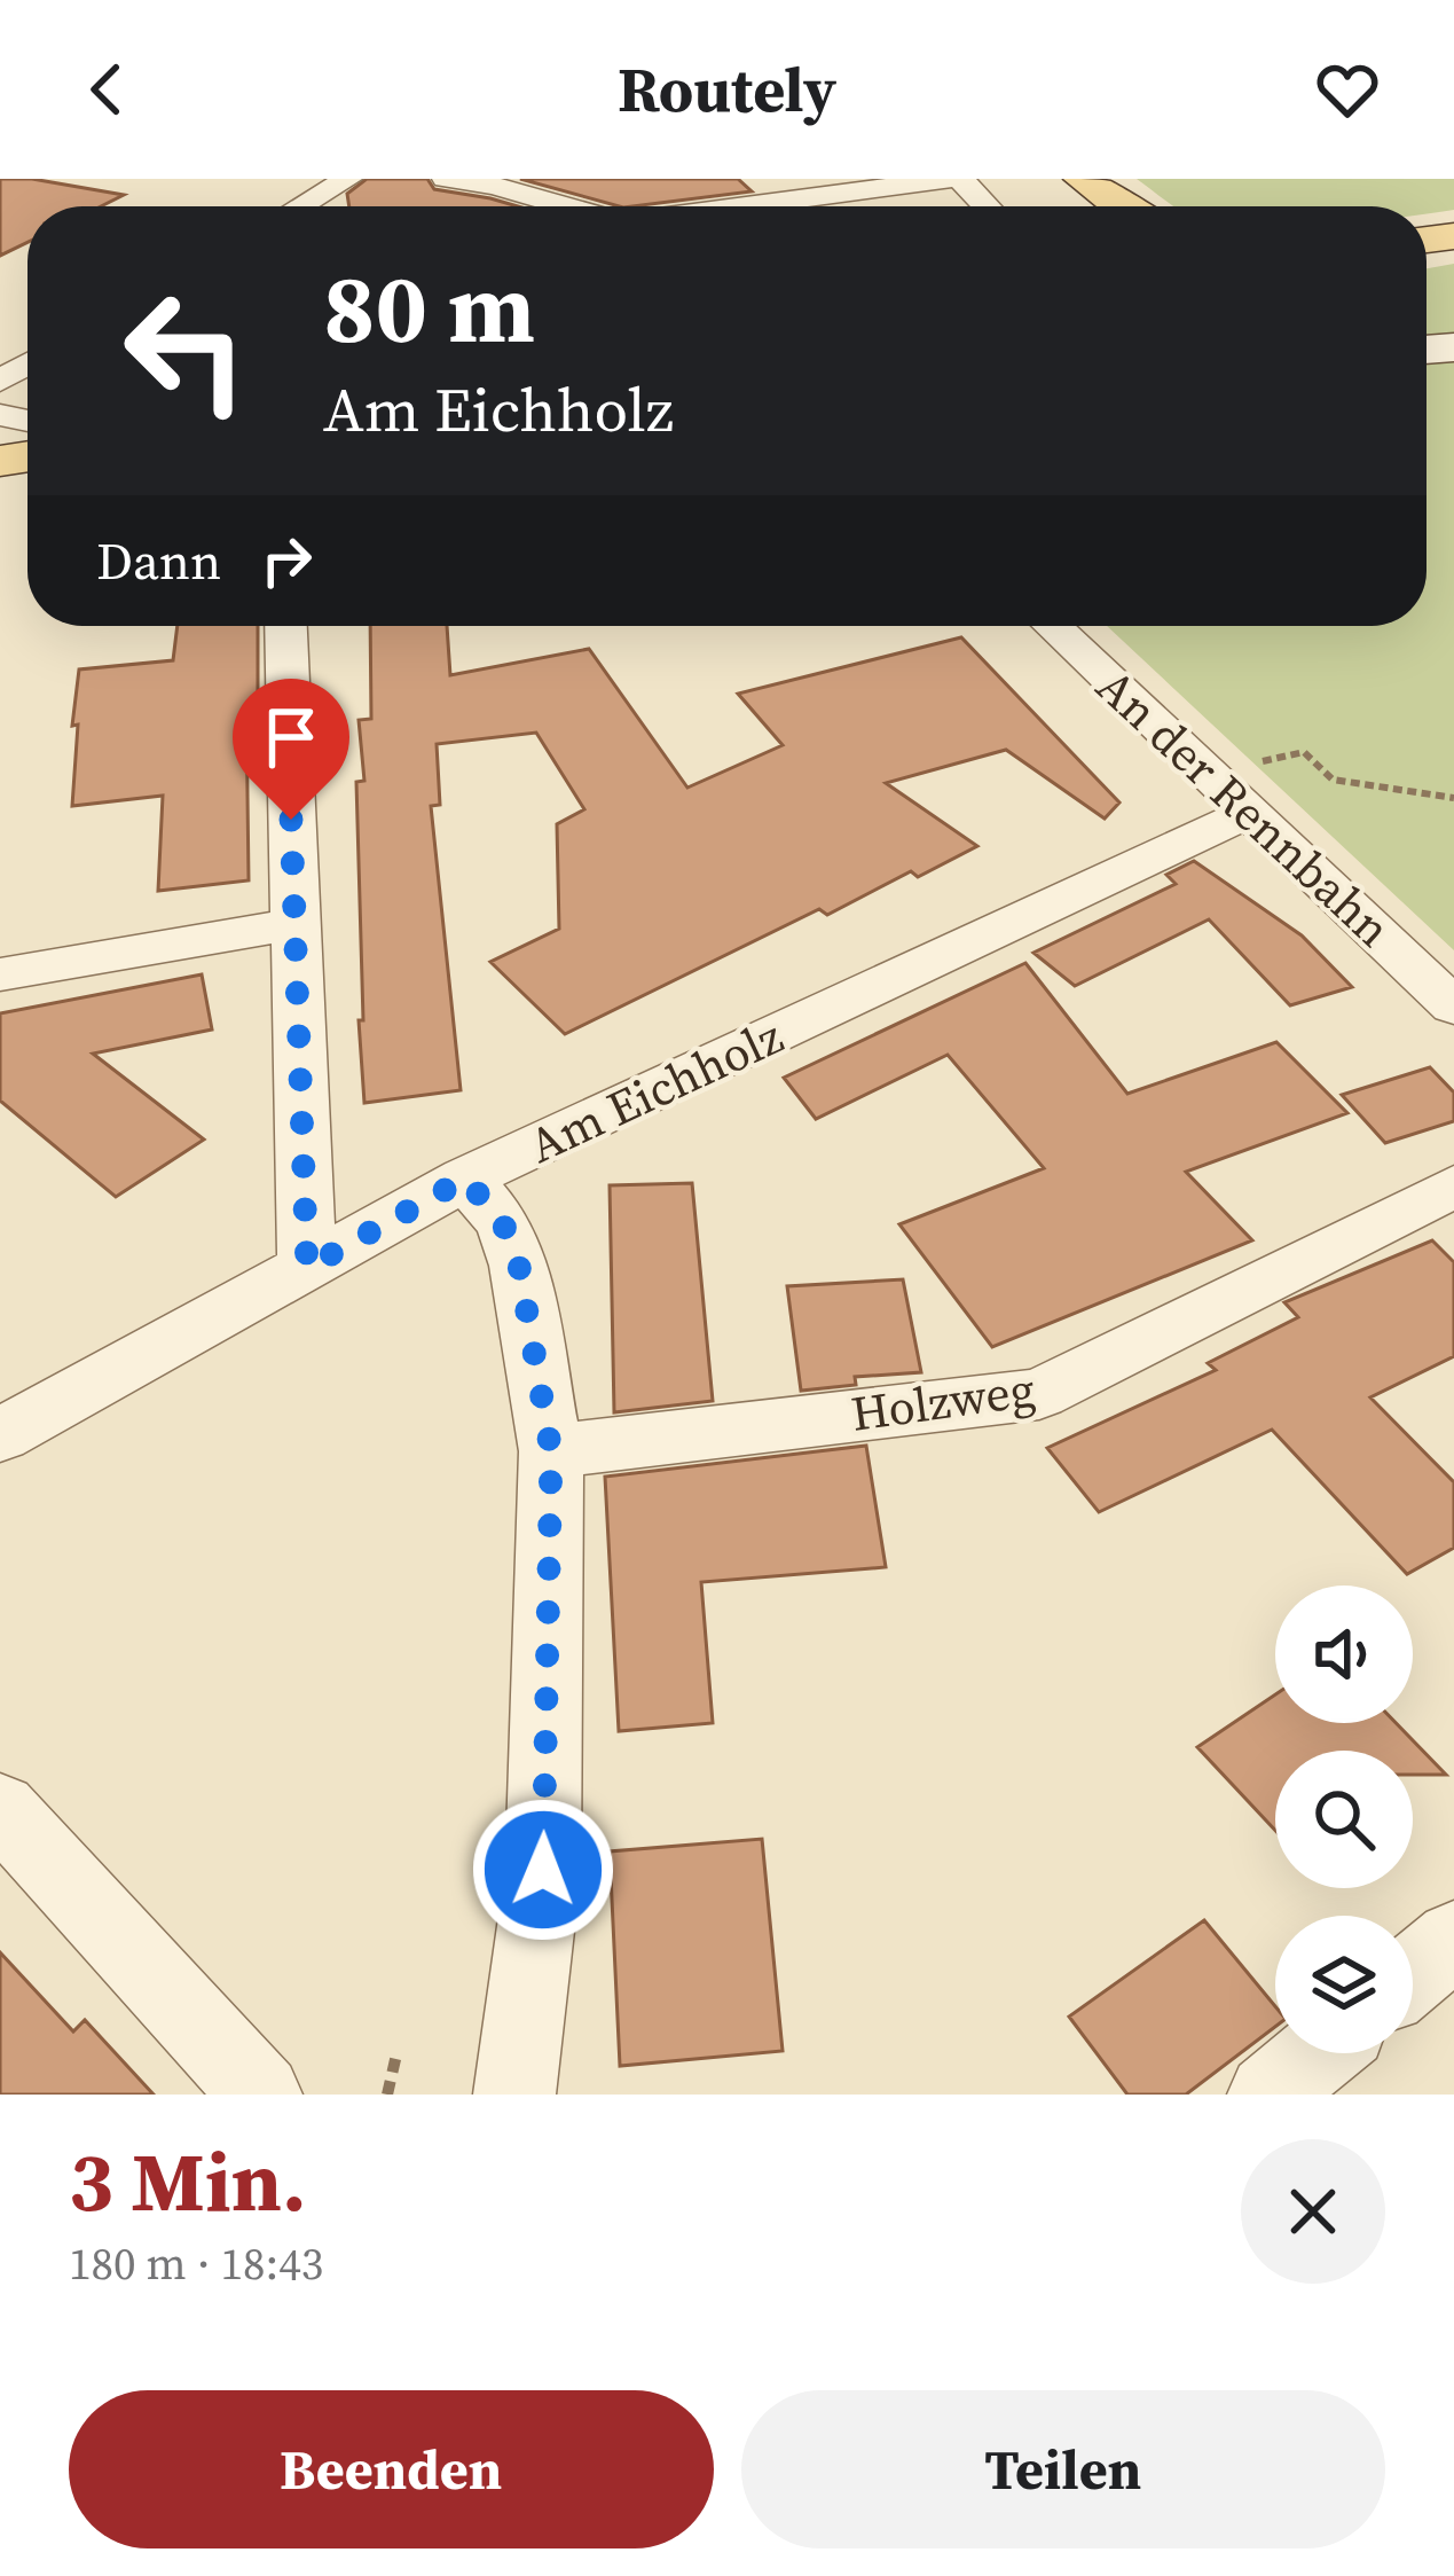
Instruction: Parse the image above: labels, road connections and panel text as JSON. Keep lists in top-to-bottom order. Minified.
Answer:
{"streets":{"street":["An der Rennbahn","Am Eichholz","Holzweg"]},"crossings":[["An der Rennbahn","Am Eichholz"]],"page":{"header":"Routely","turn":["80 m","Am Eichholz"],"then":"Dann","heading":["3 Min.","180 m · 18:43"],"buttons":["Beenden","Teilen"]}}
